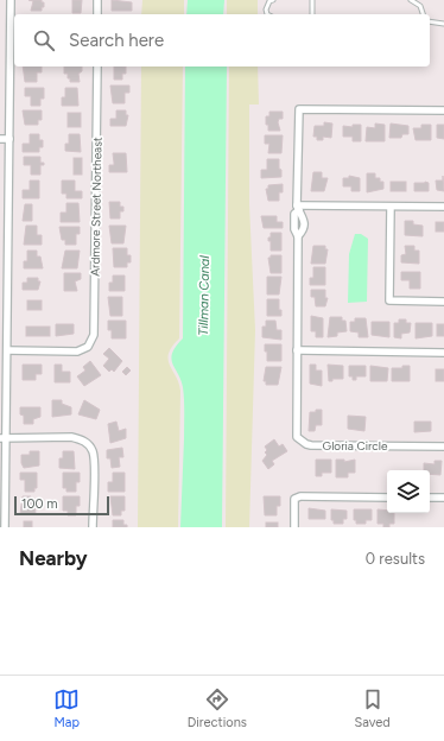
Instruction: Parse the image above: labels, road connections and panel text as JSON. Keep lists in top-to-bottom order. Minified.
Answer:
{"streets":{"street":["Ardmore Street Northeast","Gloria Circle"]},"water":["Tillman Canal"],"scale_bar":"100 m","page":{"search":"Search here","scale":"100 m","heading":["Nearby","0 results"],"nav":["Map","Directions","Saved"]}}
